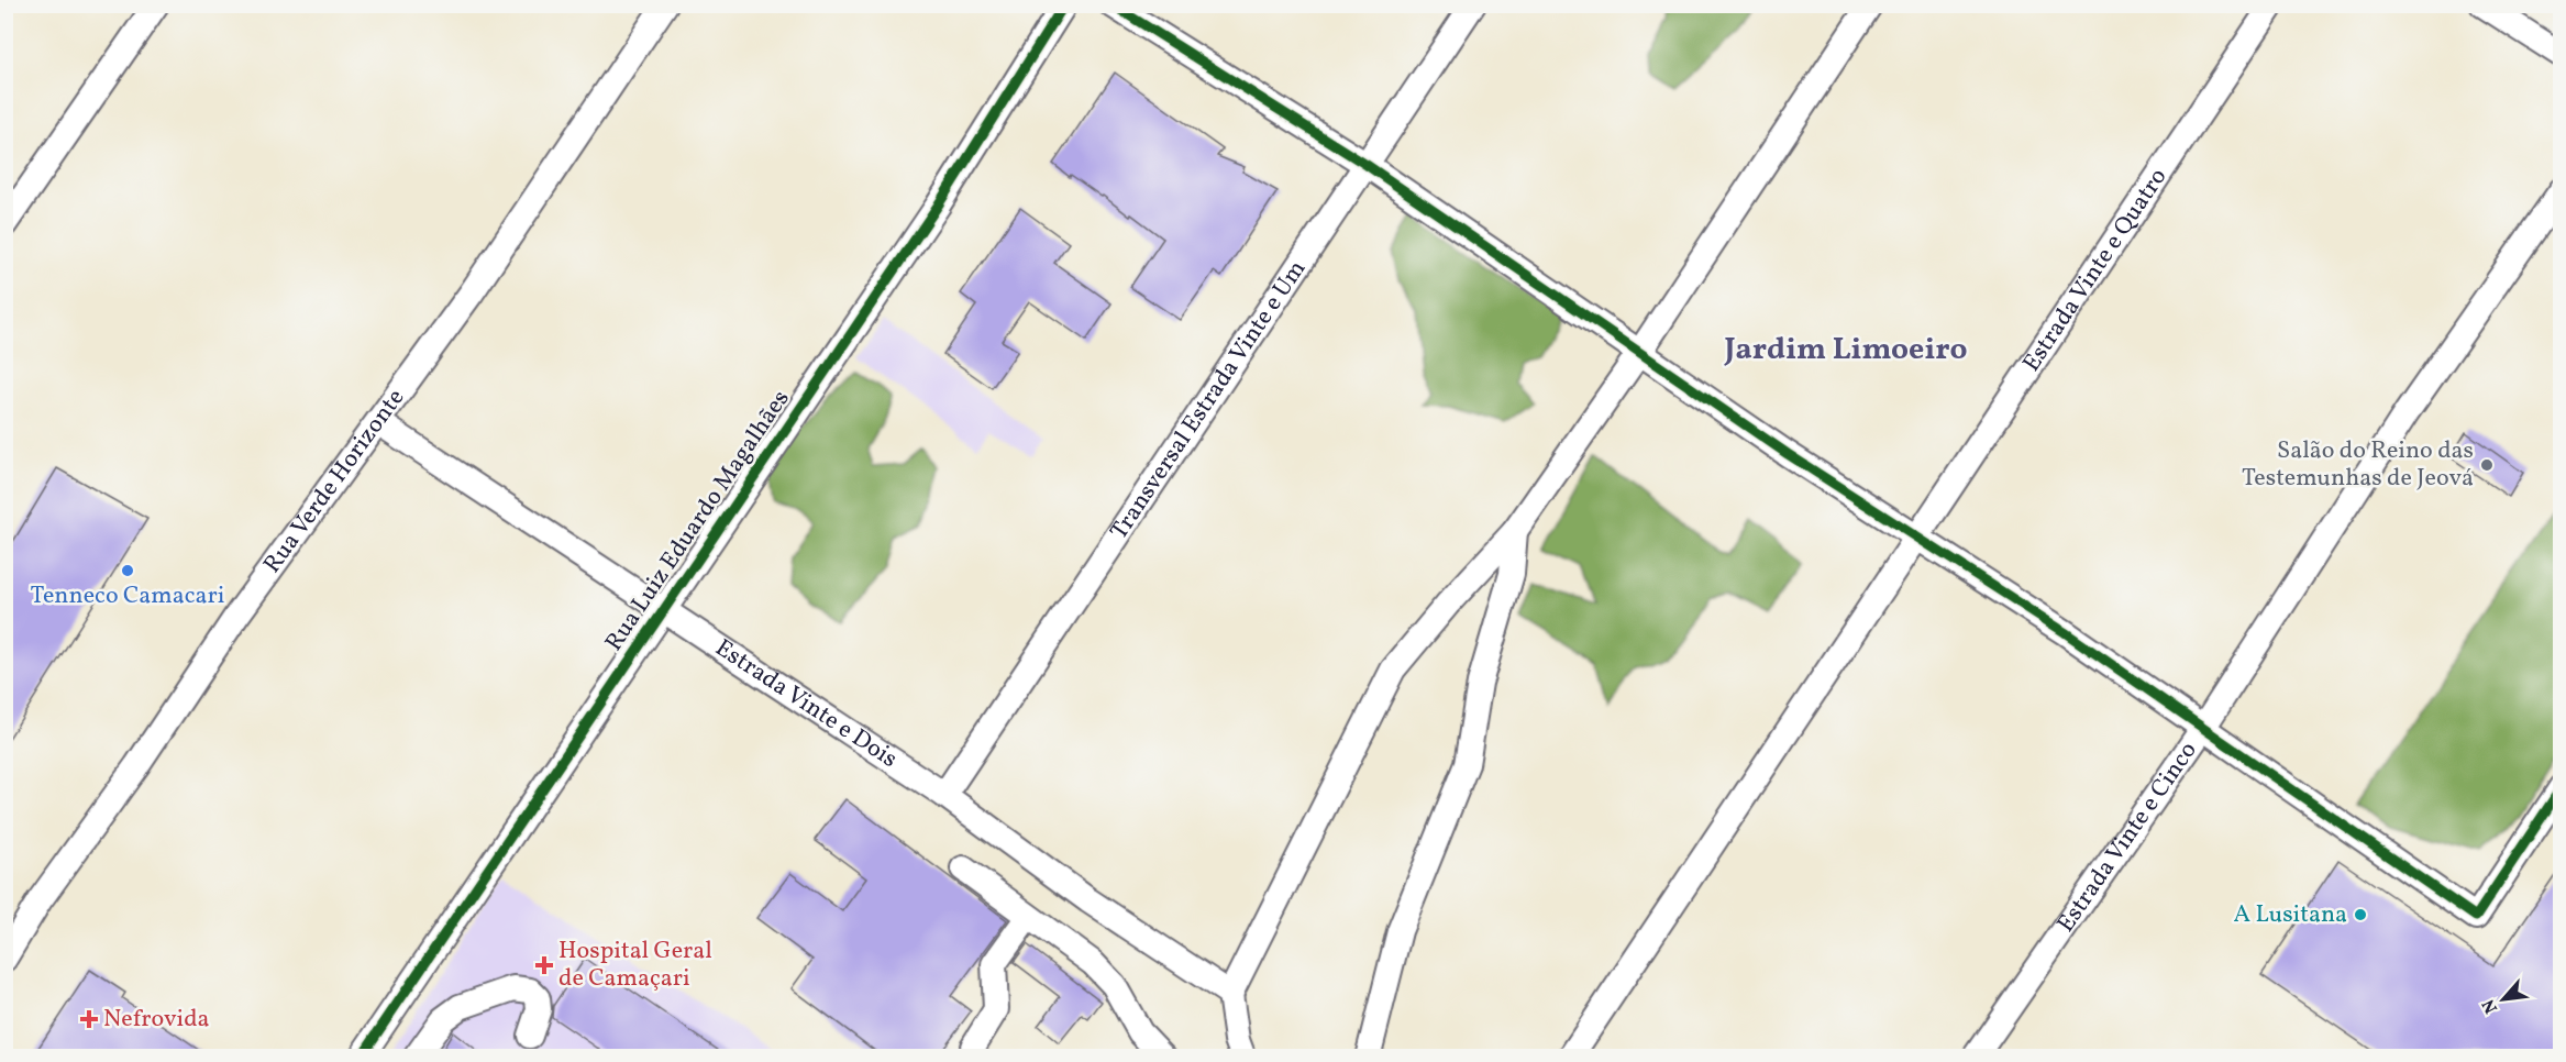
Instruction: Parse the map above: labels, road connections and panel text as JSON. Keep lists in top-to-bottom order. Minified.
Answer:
{"streets":{"street":["Estrada Vinte e Quatro","Transversal Estrada Vinte e Um","Rua Verde Horizonte","Rua Luiz Eduardo Magalhães","Estrada Vinte e Dois","Estrada Vinte e Cinco"]},"crossings":[["Transversal Estrada Vinte e Um","Estrada Vinte e Dois"],["Rua Verde Horizonte","Estrada Vinte e Dois"],["Rua Luiz Eduardo Magalhães","Estrada Vinte e Dois"]],"districts":["Jardim Limoeiro"],"places":{"other":["Salão do Reino das Testemunhas de Jeová","Tenneco Camacari","A Lusitana"],"health":["Hospital Geral de Camaçari","Nefrovida"]},"north":"bottom left"}
